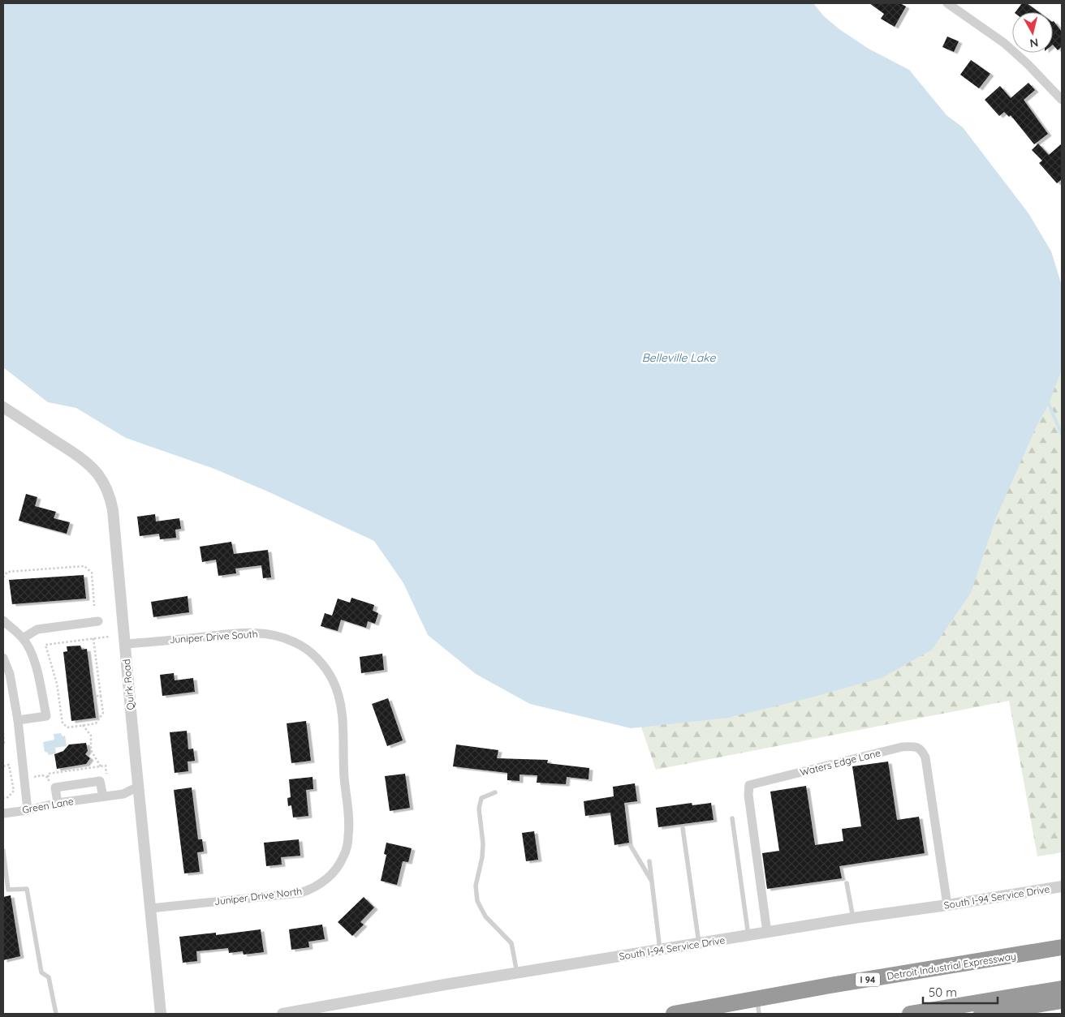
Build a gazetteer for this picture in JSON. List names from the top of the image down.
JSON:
{
  "streets": {
    "highway": ["Detroit Industrial Expressway", "I 94"],
    "street": [
      "Juniper Drive South",
      "Quirk Road",
      "Waters Edge Lane",
      "Green Lane",
      "Juniper Drive North",
      "South I-94 Service Drive"
    ]
  },
  "crossings": [
    ["Juniper Drive South", "Quirk Road"],
    ["Juniper Drive South", "Juniper Drive North"],
    ["Quirk Road", "Green Lane"],
    ["Quirk Road", "Juniper Drive North"],
    ["Waters Edge Lane", "South I-94 Service Drive"]
  ],
  "water": ["Belleville Lake"],
  "scale_bar": "50 m",
  "north": "bottom"
}
